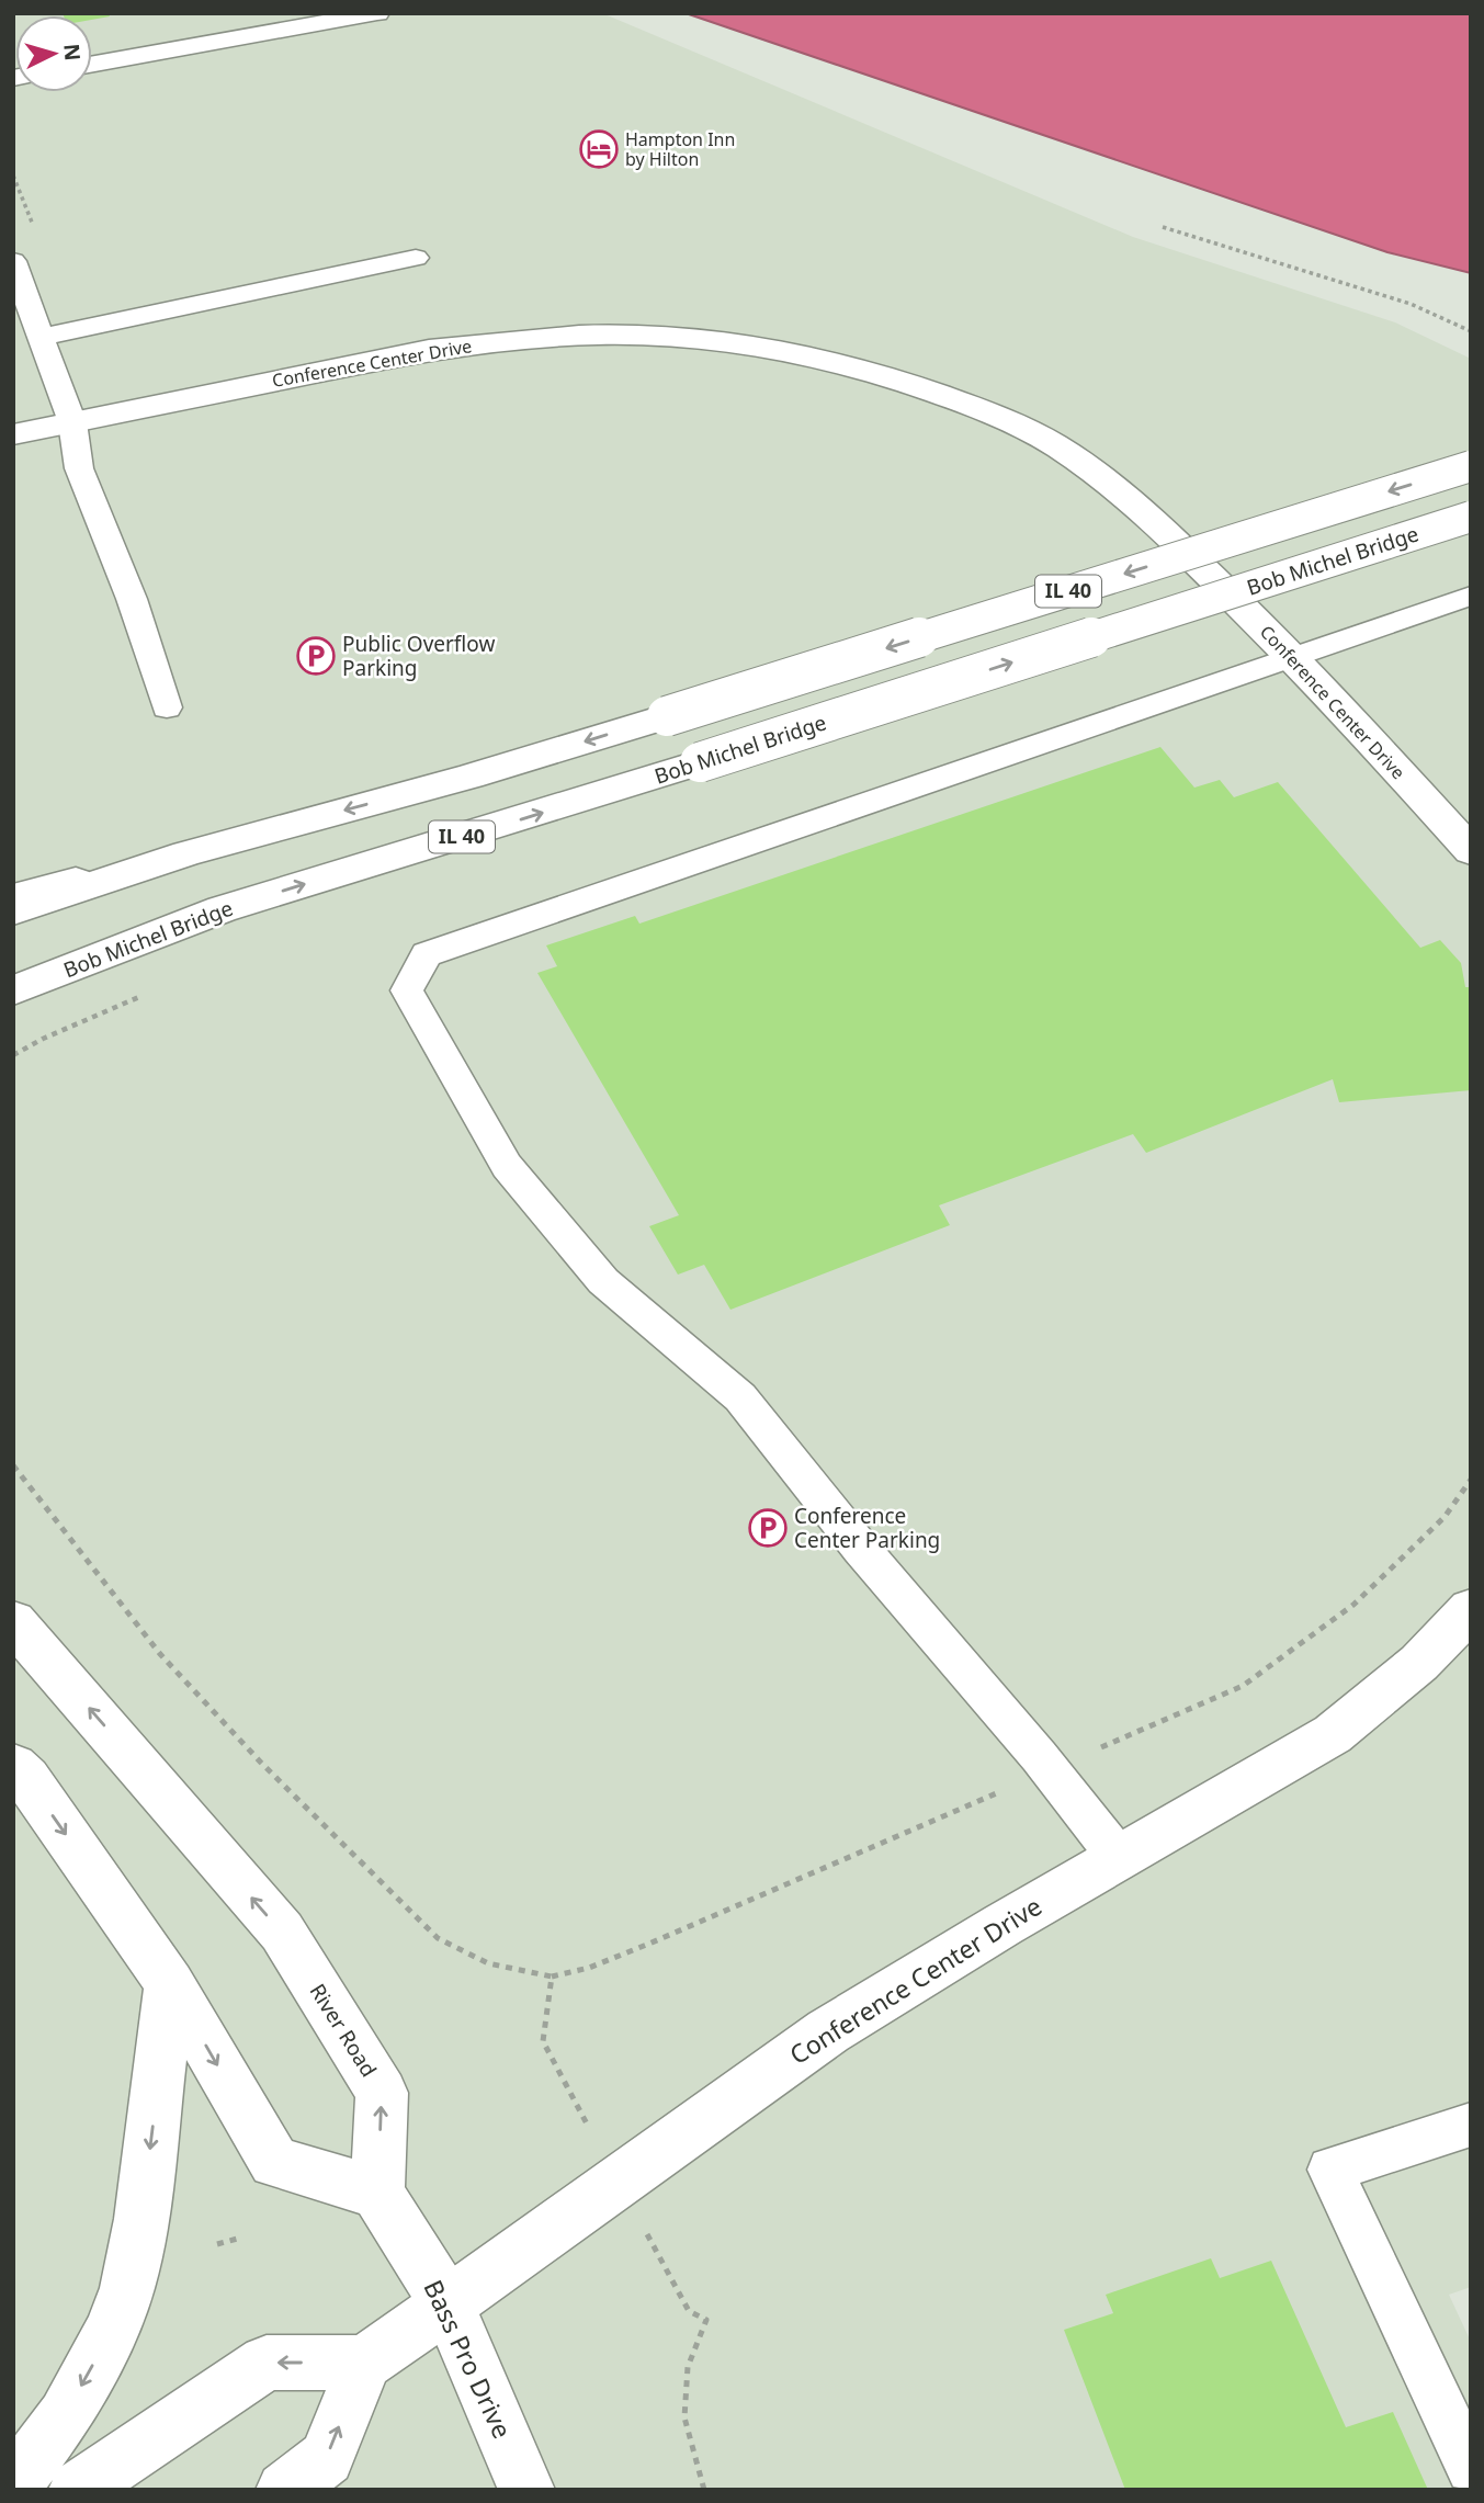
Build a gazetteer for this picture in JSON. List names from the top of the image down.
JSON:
{
  "streets": {
    "main road": [
      "Conference Center Drive",
      "Bob Michel Bridge",
      "IL 40",
      "River Road",
      "Bass Pro Drive"
    ]
  },
  "crossings": [
    ["Conference Center Drive", "Bass Pro Drive"],
    ["River Road", "Bass Pro Drive"]
  ],
  "places": {
    "hotel": ["Hampton Inn by Hilton"],
    "parking": ["Public Overflow Parking", "Conference Center Parking"]
  },
  "north": "right"
}
